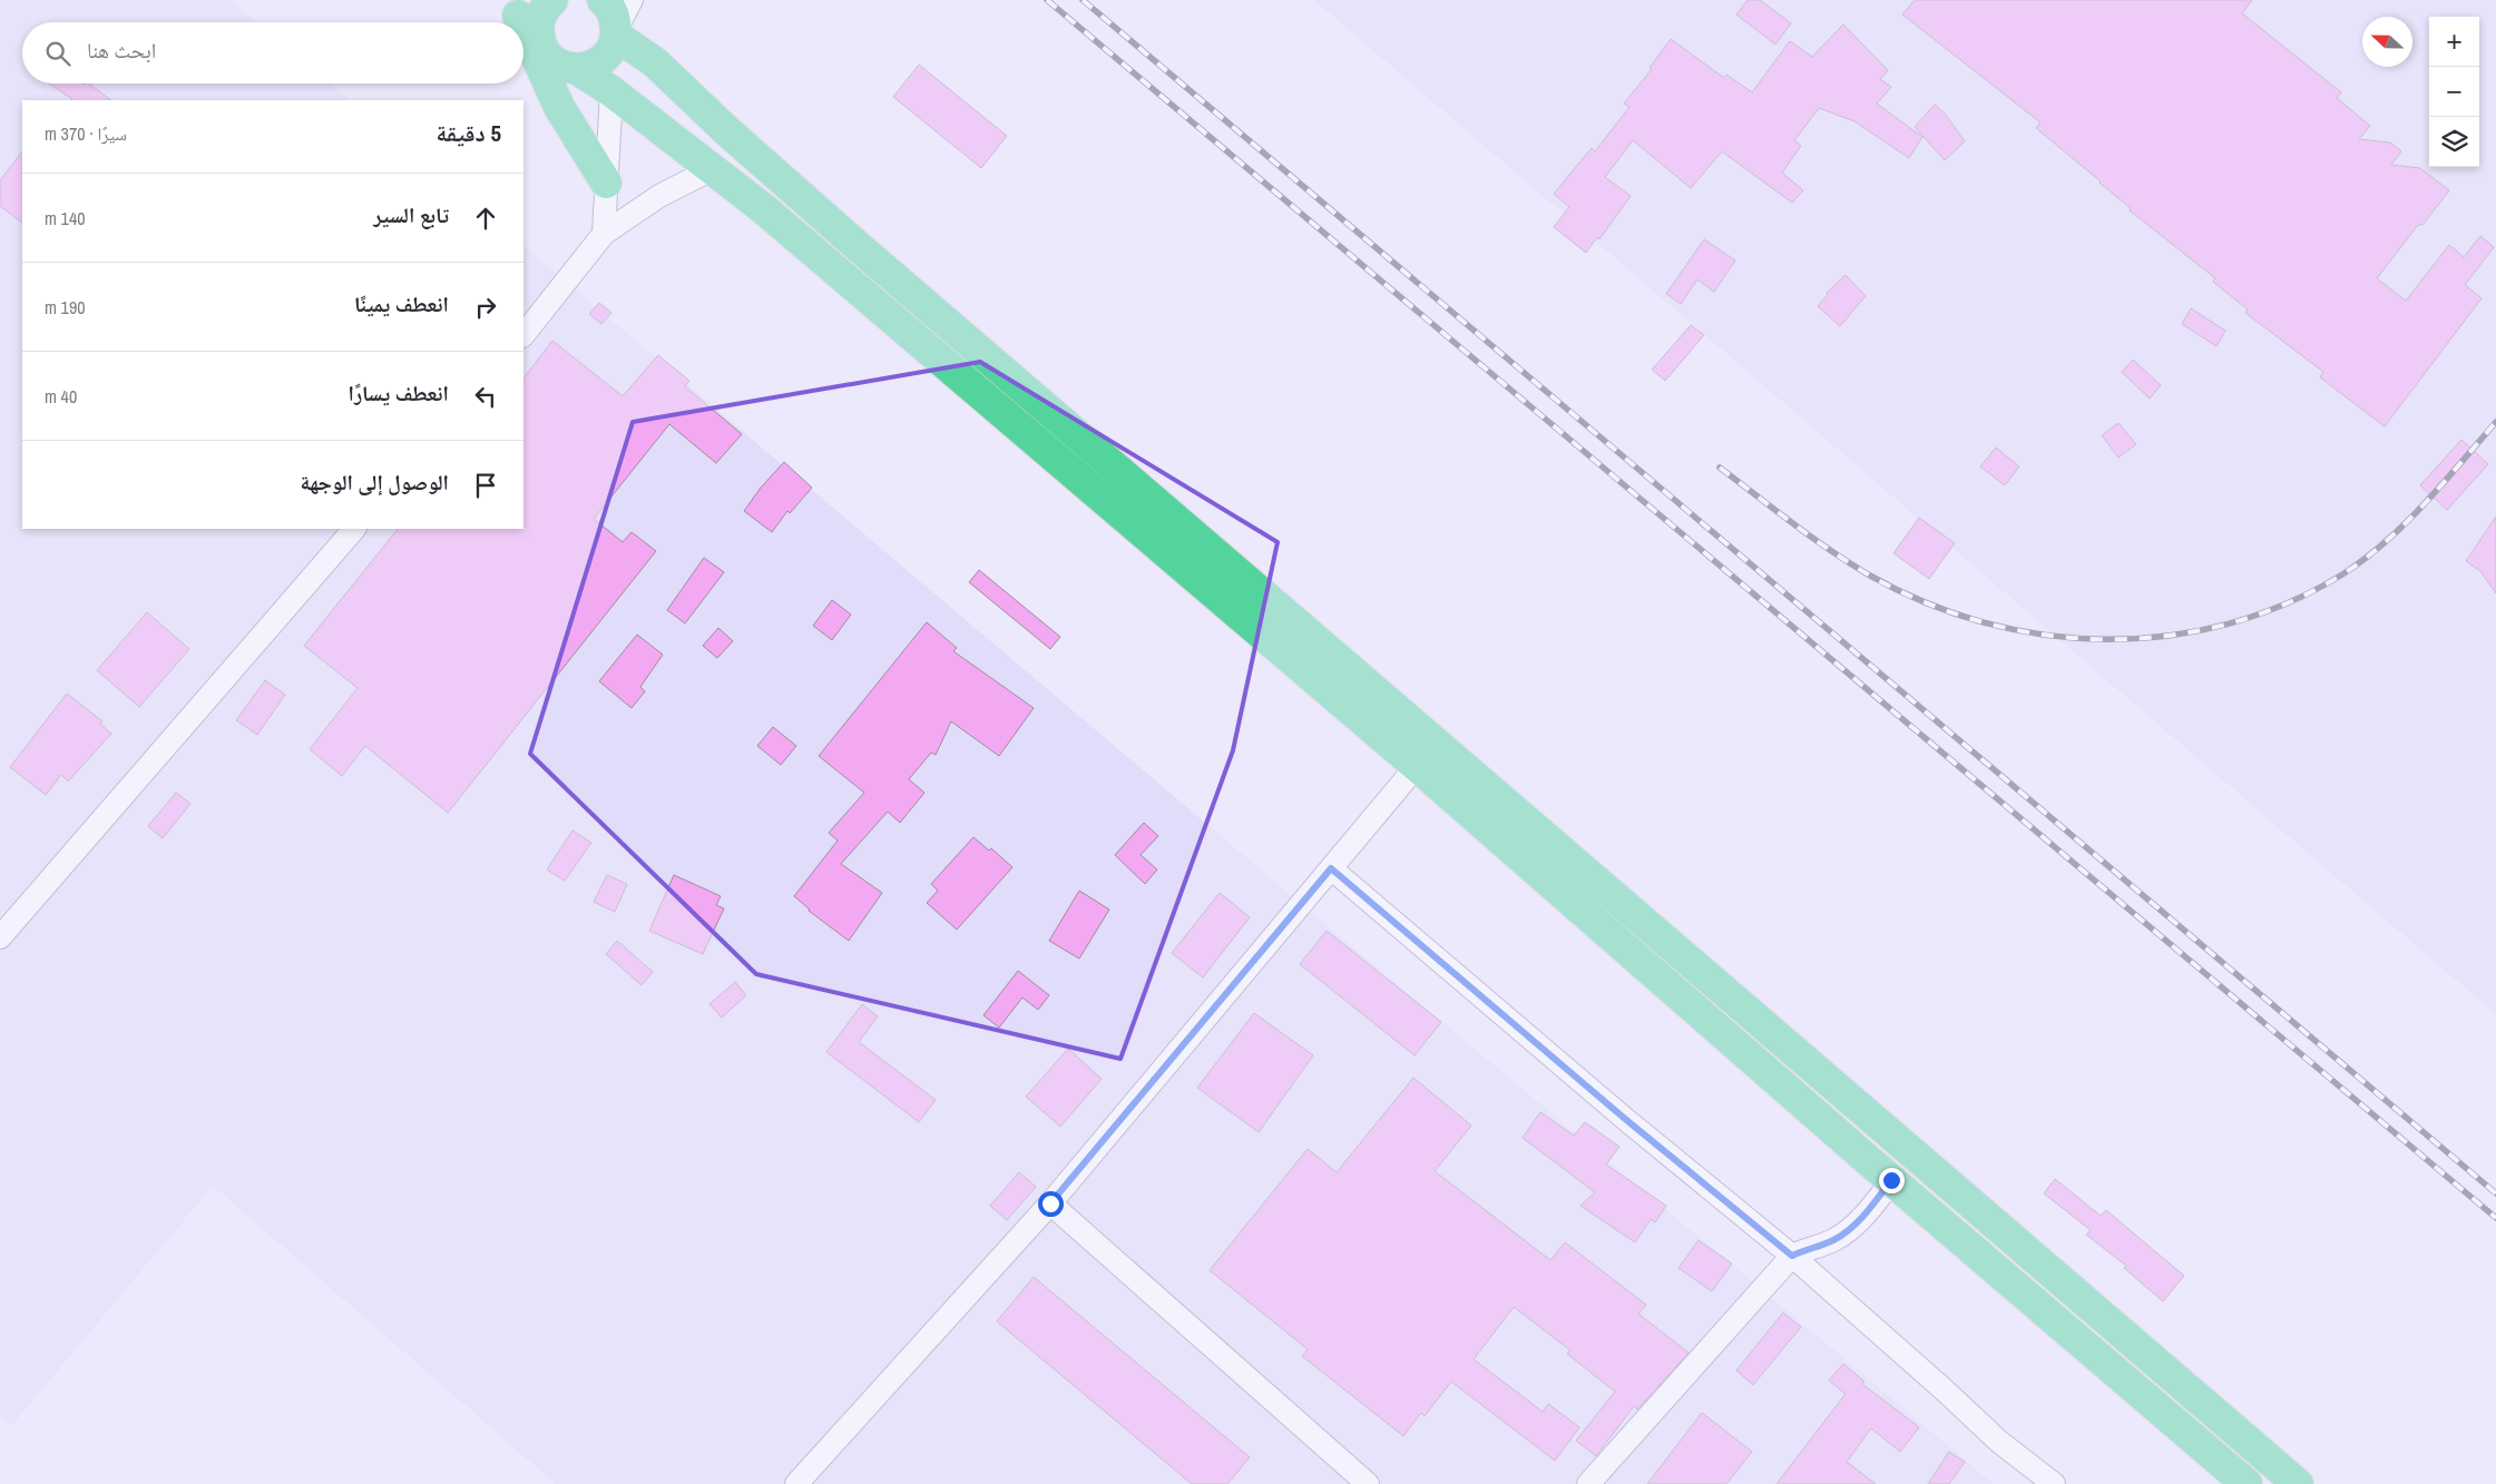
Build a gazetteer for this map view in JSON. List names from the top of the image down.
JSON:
{
  "north": "left",
  "page": {
    "map_buttons": ["+", "−"],
    "search": "ابحث هنا",
    "heading": ["5 دقيقة", "سيرًا · 370 m"],
    "list": [
      ["تابع السير", "140 m"],
      ["انعطف يمينًا", "190 m"],
      ["انعطف يسارًا", "40 m"],
      "الوصول إلى الوجهة"
    ]
  }
}
